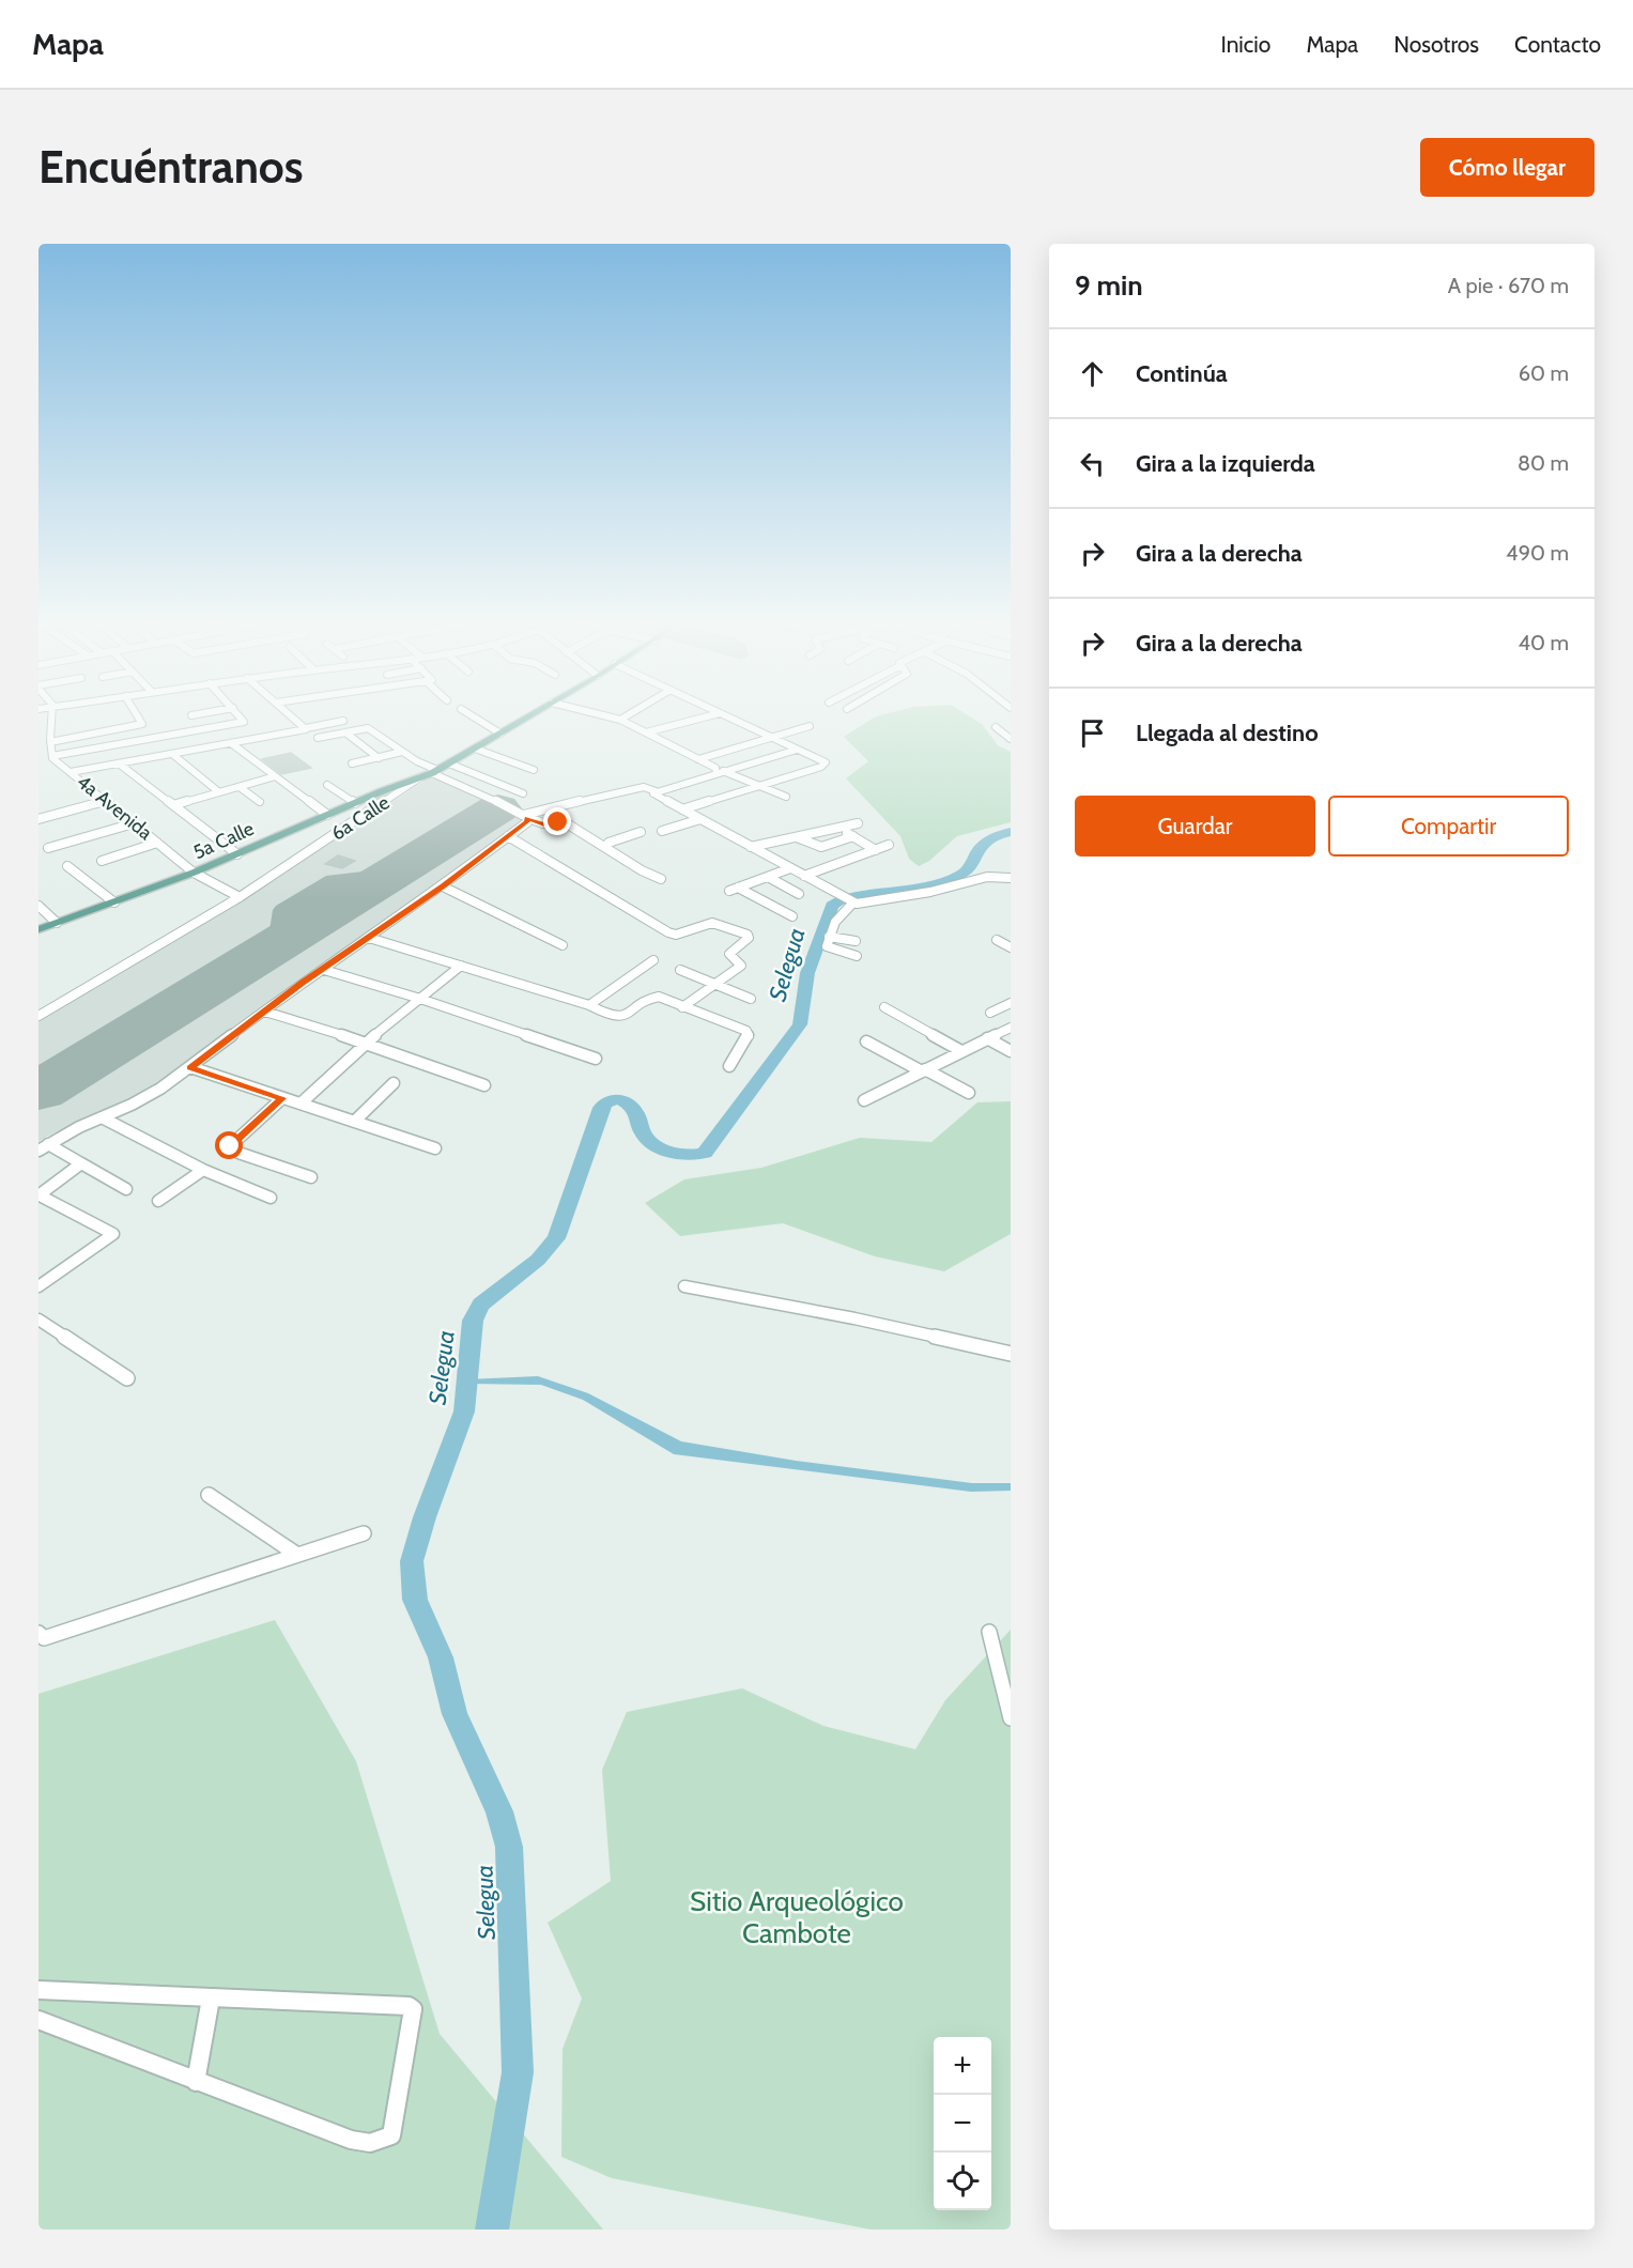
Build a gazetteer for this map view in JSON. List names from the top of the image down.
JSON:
{
  "streets": {
    "main road": ["6a Calle", "5a Calle"],
    "street": ["4a Avenida"]
  },
  "crossings": [
    ["4a Avenida", "6a Calle"],
    ["4a Avenida", "5a Calle"],
    ["6a Calle", "5a Calle"]
  ],
  "water": ["Selegua"],
  "parks": ["Sitio Arqueológico Cambote"],
  "page": {
    "header": "Mapa",
    "nav": [
      "Inicio",
      "Mapa",
      "Nosotros",
      "Contacto"
    ],
    "buttons": [
      "Cómo llegar",
      ["Guardar", "Compartir"]
    ],
    "title": "Encuéntranos",
    "heading": ["9 min", "A pie · 670 m"],
    "list": [
      ["Continúa", "60 m"],
      ["Gira a la izquierda", "80 m"],
      ["Gira a la derecha", "490 m"],
      ["Gira a la derecha", "40 m"],
      "Llegada al destino"
    ],
    "map_buttons": ["+", "−"]
  }
}
